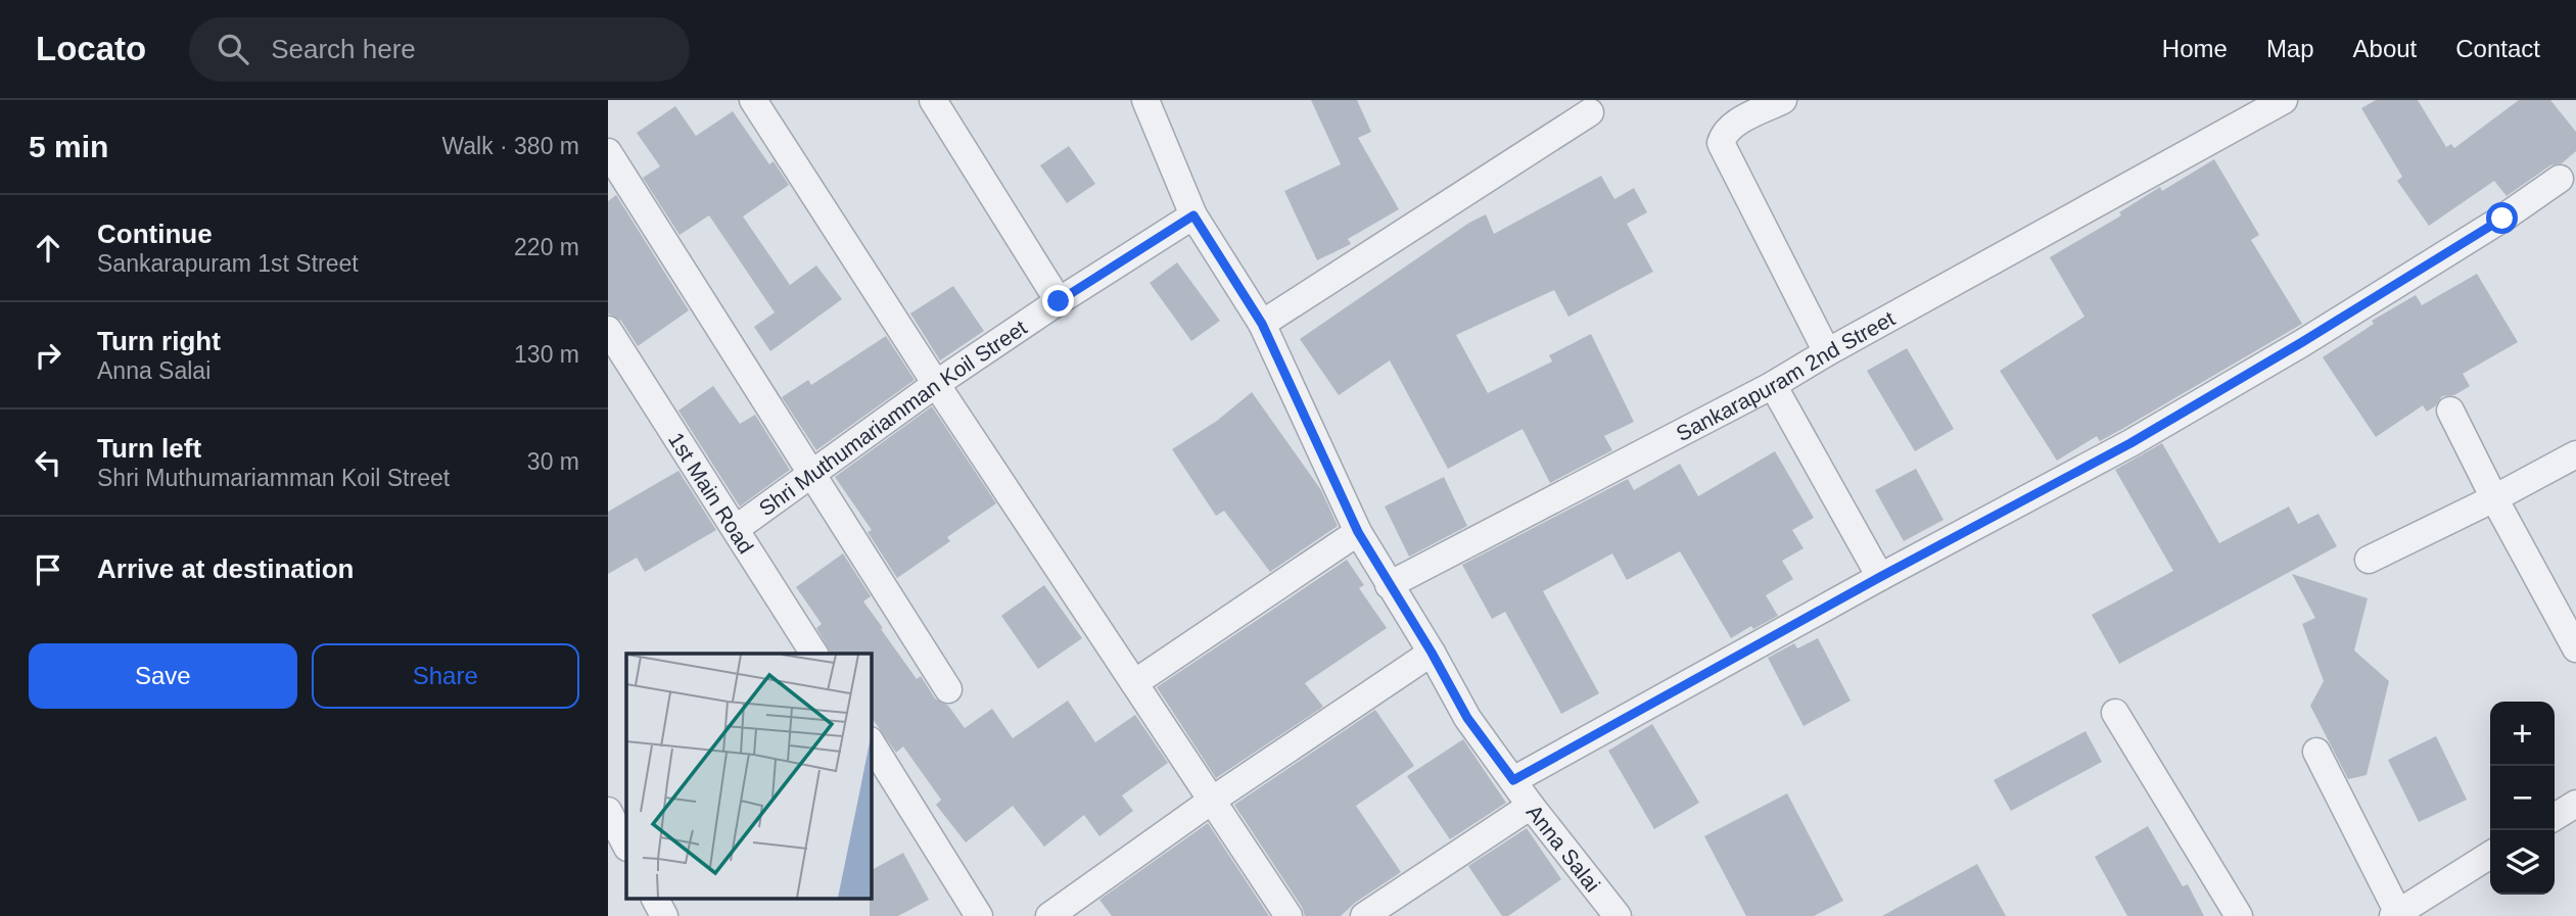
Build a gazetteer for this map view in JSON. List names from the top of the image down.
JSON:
{
  "streets": {
    "street": [
      "Sankarapuram 2nd Street",
      "Shri Muthumariamman Koil Street",
      "1st Main Road",
      "Anna Salai"
    ]
  },
  "crossings": [
    ["Sankarapuram 2nd Street", "Anna Salai"],
    ["Shri Muthumariamman Koil Street", "1st Main Road"],
    ["Shri Muthumariamman Koil Street", "Anna Salai"]
  ],
  "page": {
    "header": "Locato",
    "search": "Search here",
    "nav": [
      "Home",
      "Map",
      "About",
      "Contact"
    ],
    "heading": ["5 min", "Walk · 380 m"],
    "list": [
      ["Continue", "Sankarapuram 1st Street", "220 m"],
      ["Turn right", "Anna Salai", "130 m"],
      ["Turn left", "Shri Muthumariamman Koil Street", "30 m"],
      "Arrive at destination"
    ],
    "buttons": ["Save", "Share"],
    "map_buttons": ["+", "−"]
  }
}
